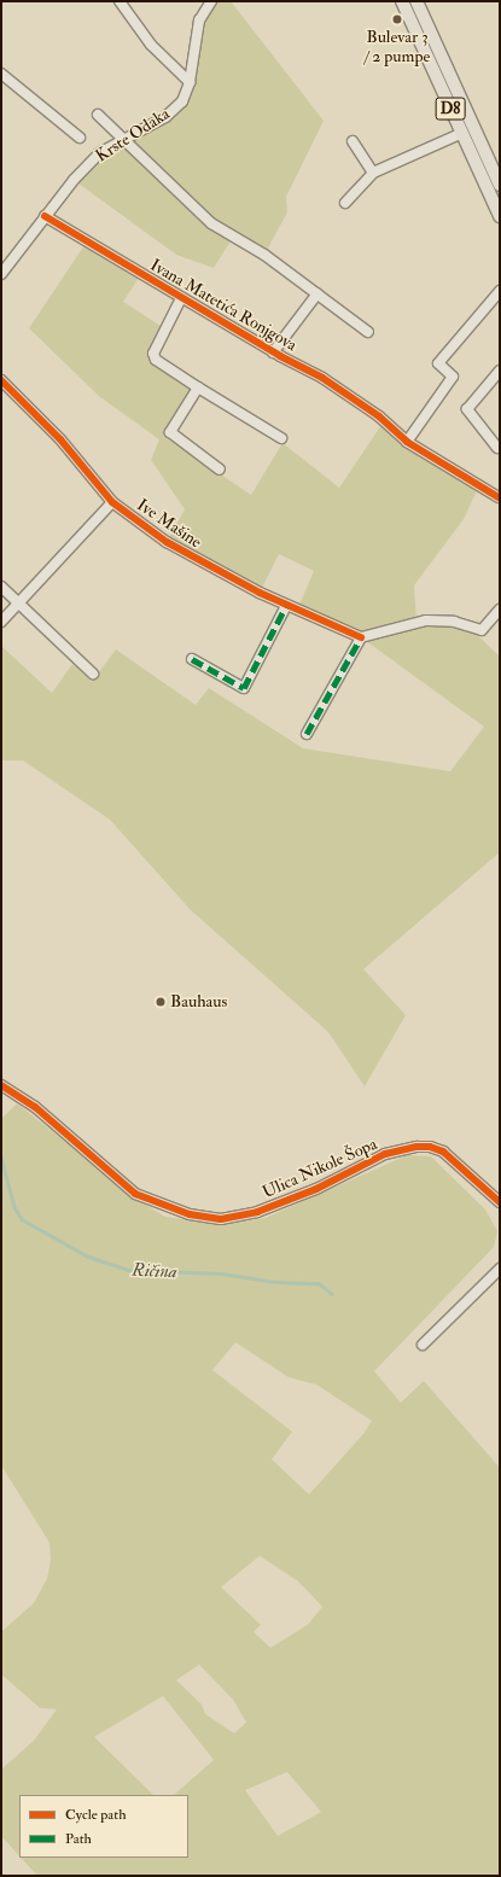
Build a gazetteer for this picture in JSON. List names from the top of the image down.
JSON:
{
  "streets": {
    "main road": ["D8"],
    "street": [
      "Krste Odaka",
      "Ivana Matetića Ronjgova",
      "Ive Mašine",
      "Ulica Nikole Šopa"
    ]
  },
  "crossings": [
    ["Krste Odaka", "Ivana Matetića Ronjgova"]
  ],
  "water": ["Ričina"],
  "places": ["Bulevar 3 / 2 pumpe", "Bauhaus"],
  "legend": ["Cycle path", "Path"]
}
